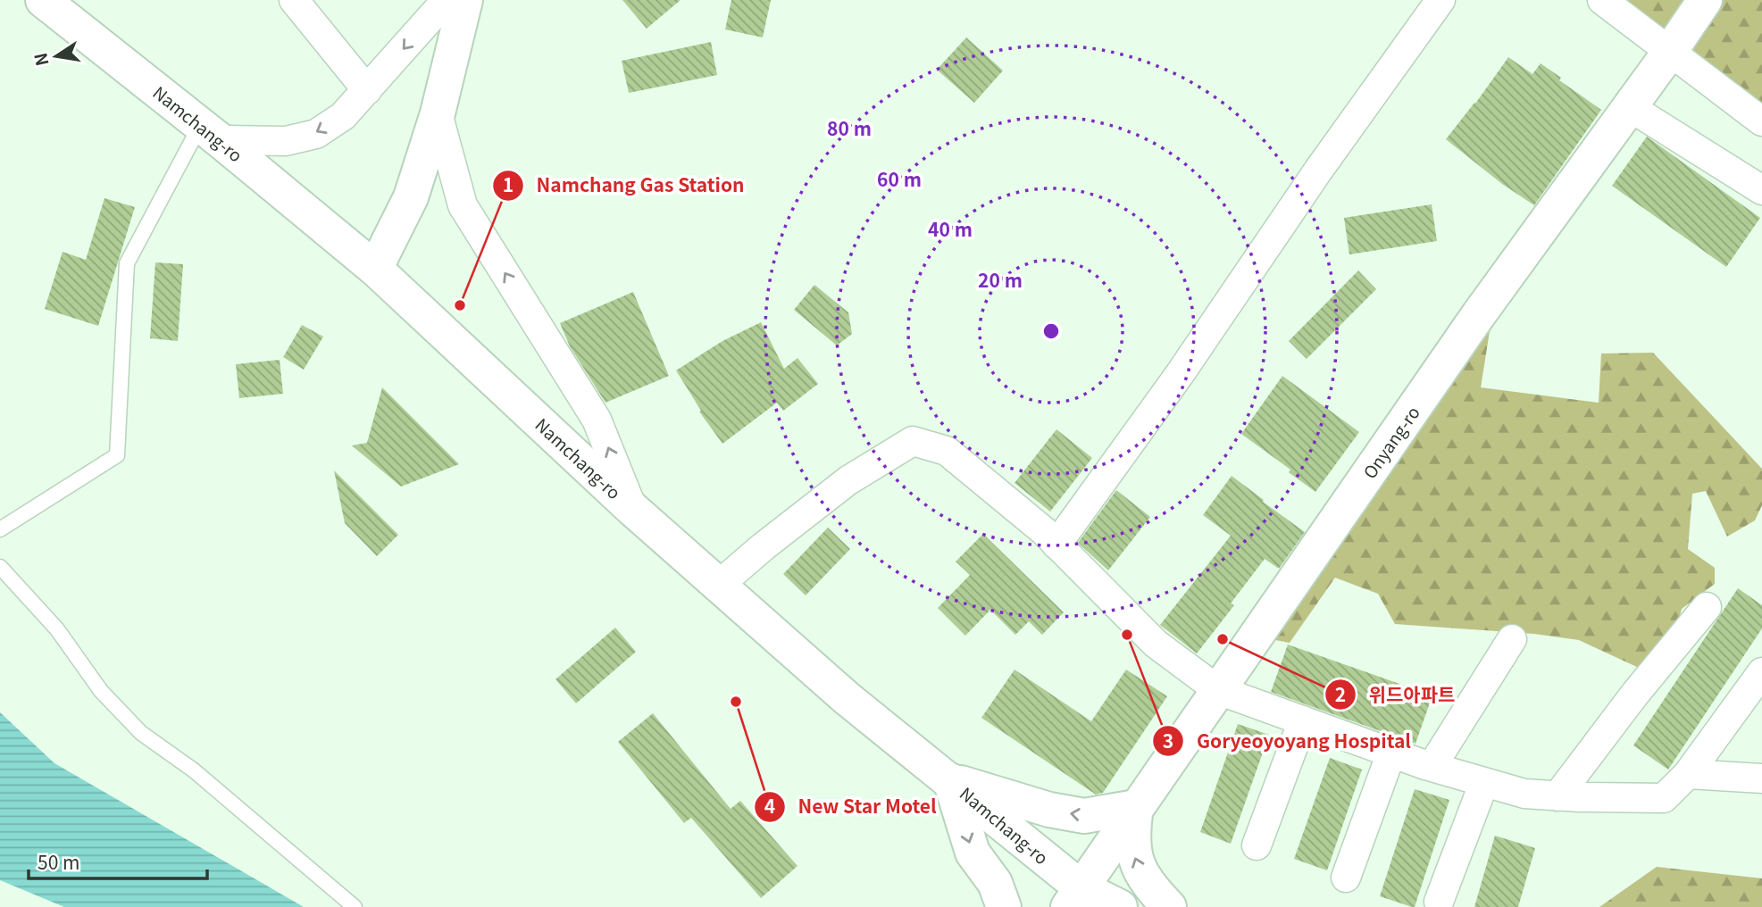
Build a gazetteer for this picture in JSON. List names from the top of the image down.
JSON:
{
  "streets": {
    "main road": ["Namchang-ro", "Onyang-ro"]
  },
  "crossings": [
    ["Namchang-ro", "Onyang-ro"]
  ],
  "places": [
    "Namchang Gas Station",
    "Goryeoyoyang Hospital",
    "위드아파트",
    "New Star Motel"
  ],
  "scale_bar": "50 m",
  "north": "left",
  "rings": [
    "80 m",
    "60 m",
    "40 m",
    "20 m"
  ]
}
